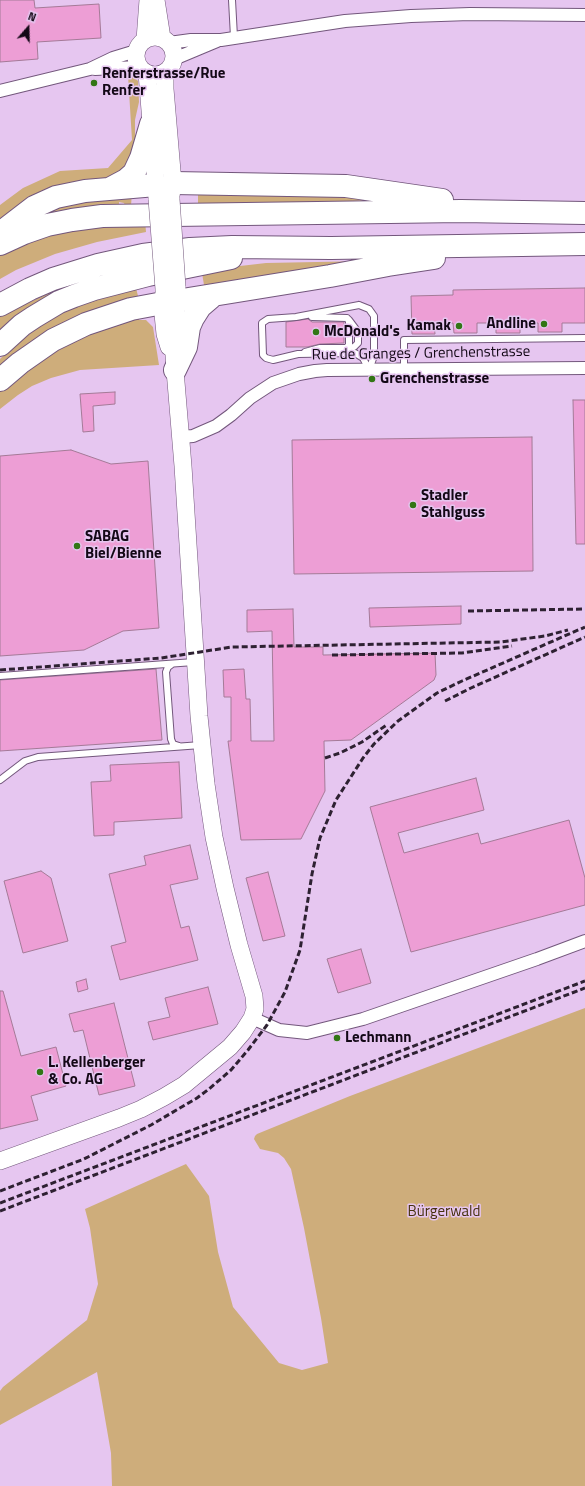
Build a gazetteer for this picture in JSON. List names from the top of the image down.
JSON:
{
  "streets": {
    "street": ["Rue de Granges / Grenchenstrasse"]
  },
  "parks": ["Bürgerwald"],
  "places": [
    "Renferstrasse/Rue Renfer",
    "Andline",
    "Kamak",
    "McDonald's",
    "Grenchenstrasse",
    "Stadler Stahlguss",
    "SABAG Biel/Bienne",
    "Lechmann",
    "L. Kellenberger & Co. AG"
  ],
  "north": "top"
}
